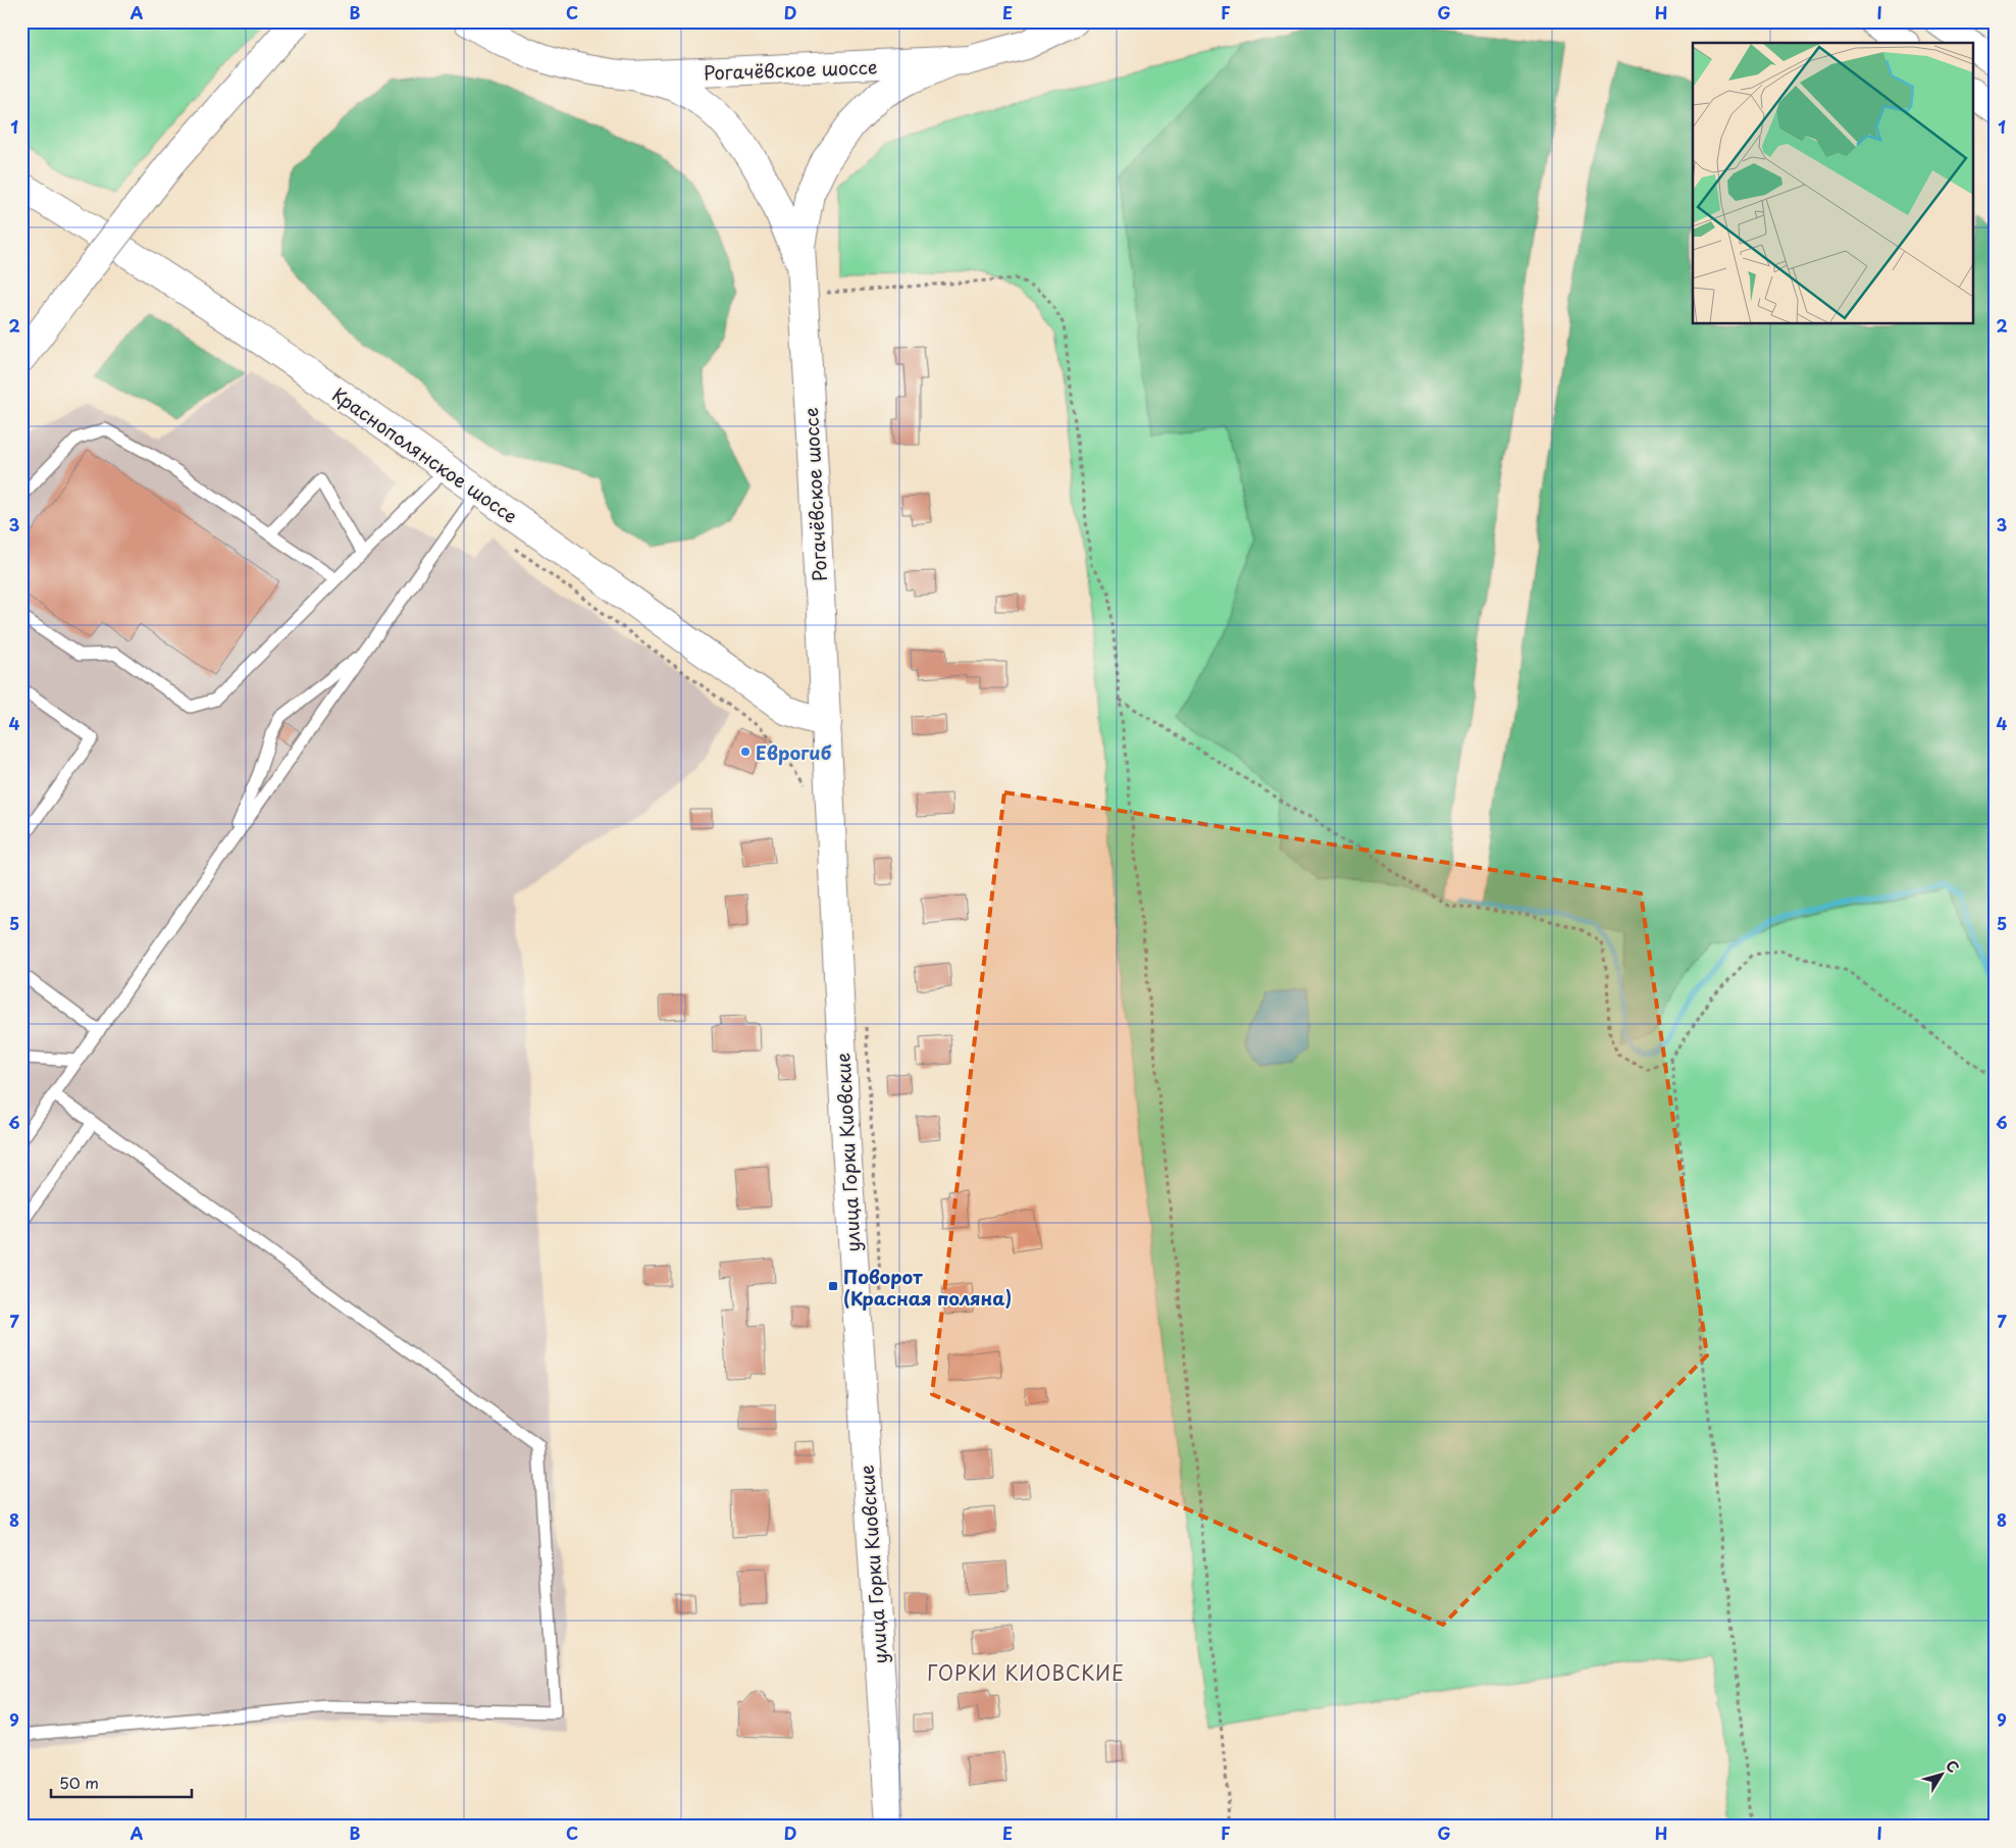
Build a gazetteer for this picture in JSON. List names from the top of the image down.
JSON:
{
  "streets": {
    "main road": ["Рогачёвское шоссе", "Краснополянское шоссе", "улица Горки Киовские"]
  },
  "crossings": [
    ["Рогачёвское шоссе", "Краснополянское шоссе"],
    ["Рогачёвское шоссе", "улица Горки Киовские"],
    ["Краснополянское шоссе", "улица Горки Киовские"]
  ],
  "districts": ["ГОРКИ КИОВСКИЕ"],
  "places": {
    "other": ["Еврогиб"],
    "transit": ["Поворот (Красная поляна)"]
  },
  "scale_bar": "50 m",
  "north": "top right",
  "grid": {
    "columns": [
      "A",
      "B",
      "C",
      "D",
      "E",
      "F",
      "G",
      "H",
      "I"
    ],
    "rows": [
      "1",
      "2",
      "3",
      "4",
      "5",
      "6",
      "7",
      "8",
      "9"
    ]
  }
}
